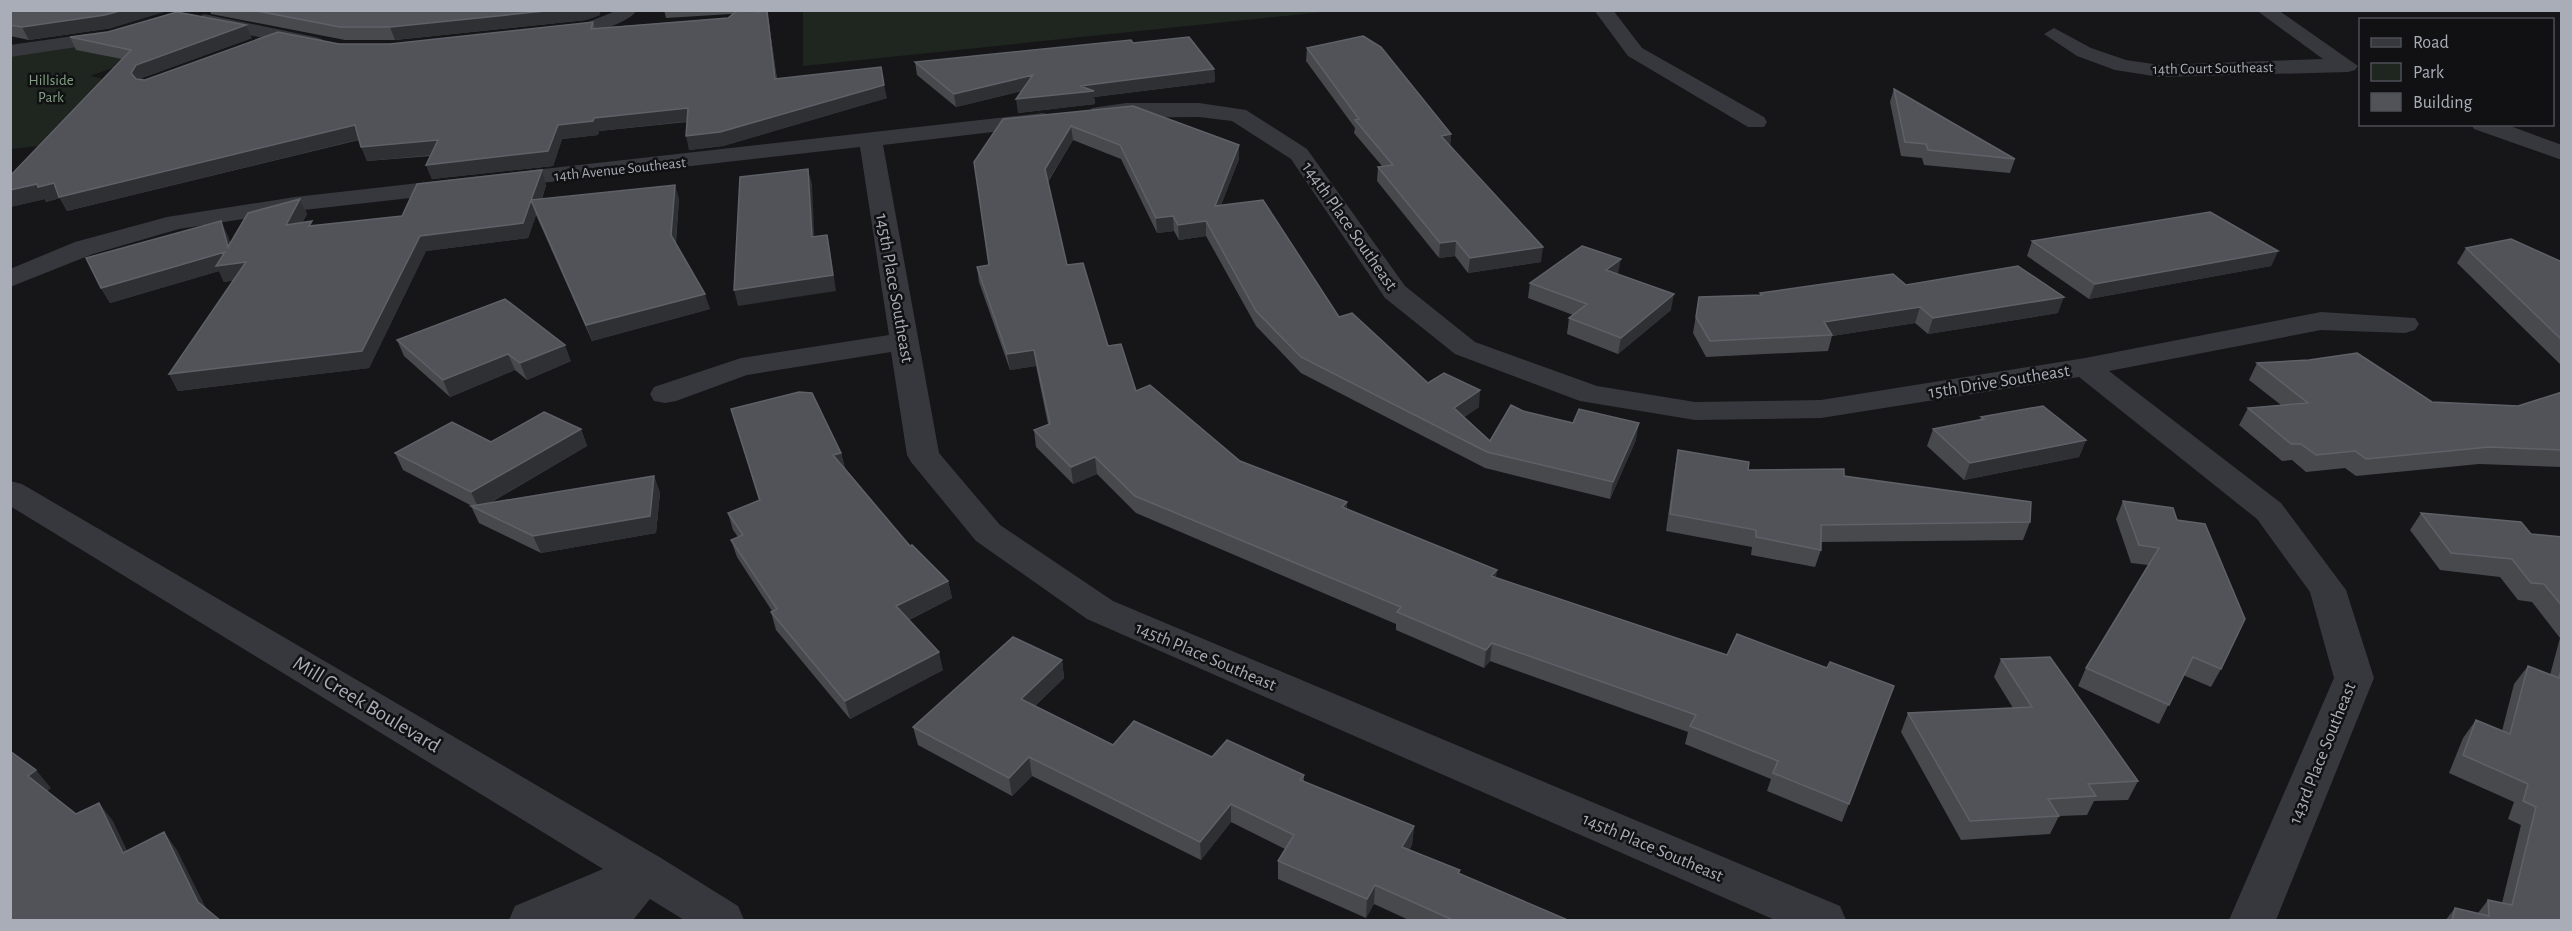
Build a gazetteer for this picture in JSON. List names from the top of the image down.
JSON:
{
  "streets": {
    "street": [
      "14th Court Southeast",
      "14th Avenue Southeast",
      "144th Place Southeast",
      "145th Place Southeast",
      "15th Drive Southeast",
      "Mill Creek Boulevard",
      "143rd Place Southeast"
    ]
  },
  "crossings": [
    ["14th Avenue Southeast", "144th Place Southeast"],
    ["14th Avenue Southeast", "145th Place Southeast"],
    ["144th Place Southeast", "15th Drive Southeast"],
    ["15th Drive Southeast", "143rd Place Southeast"]
  ],
  "parks": ["Hillside Park"],
  "legend": ["Road", "Park", "Building"]
}
